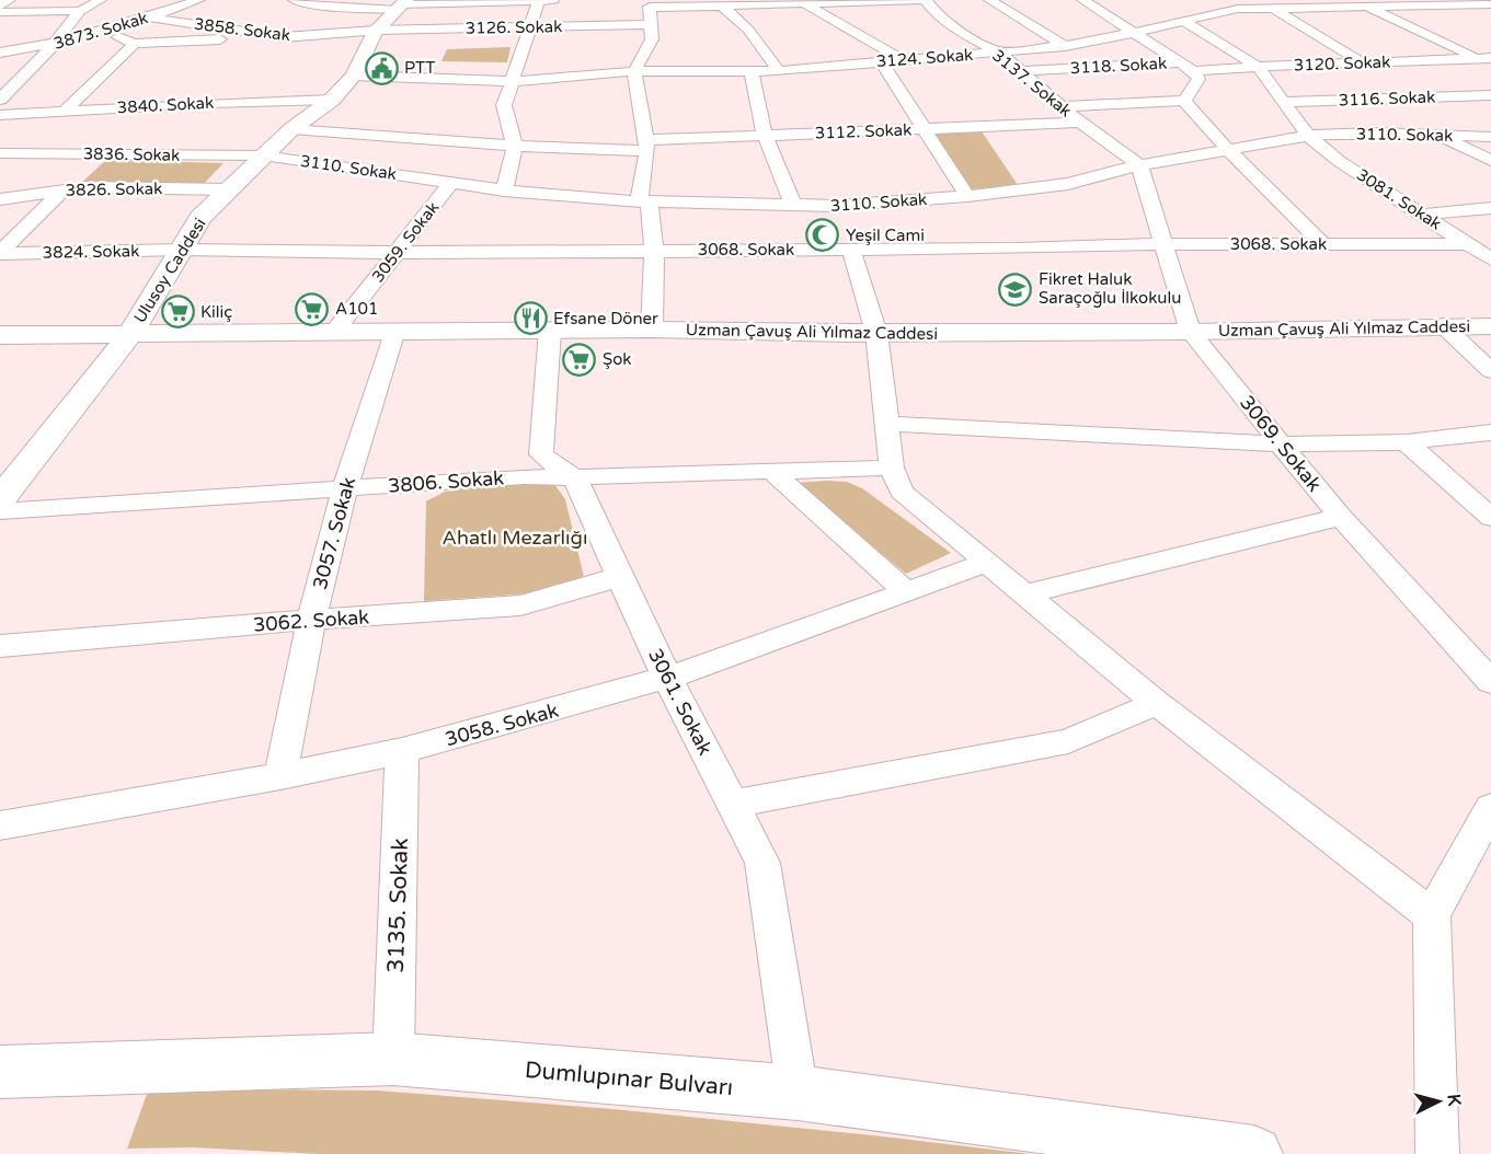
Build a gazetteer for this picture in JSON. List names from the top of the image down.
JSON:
{
  "streets": {
    "street": [
      "3126. Sokak",
      "3858. Sokak",
      "3873. Sokak",
      "3124. Sokak",
      "3120. Sokak",
      "3118. Sokak",
      "3137. Sokak",
      "3116. Sokak",
      "3840. Sokak",
      "3112. Sokak",
      "3110. Sokak",
      "3836. Sokak",
      "3826. Sokak",
      "3081. Sokak",
      "3059. Sokak",
      "3068. Sokak",
      "3824. Sokak",
      "Ulusoy Caddesi",
      "Uzman Çavuş Ali Yılmaz Caddesi",
      "3069. Sokak",
      "3806. Sokak",
      "3057. Sokak",
      "3062. Sokak",
      "3061. Sokak",
      "3058. Sokak",
      "3135. Sokak",
      "Dumlupınar Bulvarı"
    ]
  },
  "crossings": [
    ["3126. Sokak", "3858. Sokak"],
    ["3126. Sokak", "Ulusoy Caddesi"],
    ["3858. Sokak", "3873. Sokak"],
    ["3858. Sokak", "Ulusoy Caddesi"],
    ["3124. Sokak", "3137. Sokak"],
    ["3124. Sokak", "Ulusoy Caddesi"],
    ["3120. Sokak", "3081. Sokak"],
    ["3118. Sokak", "3137. Sokak"],
    ["3137. Sokak", "3112. Sokak"],
    ["3137. Sokak", "3110. Sokak"],
    ["3137. Sokak", "3069. Sokak"],
    ["3116. Sokak", "3081. Sokak"],
    ["3840. Sokak", "Ulusoy Caddesi"],
    ["3112. Sokak", "Ulusoy Caddesi"],
    ["3110. Sokak", "3836. Sokak"],
    ["3110. Sokak", "3081. Sokak"],
    ["3110. Sokak", "3059. Sokak"],
    ["3110. Sokak", "Ulusoy Caddesi"],
    ["3110. Sokak", "3069. Sokak"],
    ["3836. Sokak", "Ulusoy Caddesi"],
    ["3826. Sokak", "Ulusoy Caddesi"],
    ["3081. Sokak", "3068. Sokak"],
    ["3059. Sokak", "3068. Sokak"],
    ["3059. Sokak", "Uzman Çavuş Ali Yılmaz Caddesi"],
    ["3068. Sokak", "3824. Sokak"],
    ["3068. Sokak", "Ulusoy Caddesi"],
    ["3068. Sokak", "3069. Sokak"],
    ["3824. Sokak", "Ulusoy Caddesi"],
    ["Ulusoy Caddesi", "Uzman Çavuş Ali Yılmaz Caddesi"],
    ["Uzman Çavuş Ali Yılmaz Caddesi", "3069. Sokak"],
    ["Uzman Çavuş Ali Yılmaz Caddesi", "3057. Sokak"],
    ["3806. Sokak", "3057. Sokak"],
    ["3806. Sokak", "3061. Sokak"],
    ["3057. Sokak", "3062. Sokak"],
    ["3057. Sokak", "3058. Sokak"],
    ["3062. Sokak", "3061. Sokak"],
    ["3061. Sokak", "3058. Sokak"],
    ["3061. Sokak", "Dumlupınar Bulvarı"],
    ["3058. Sokak", "3135. Sokak"],
    ["3135. Sokak", "Dumlupınar Bulvarı"]
  ],
  "parks": ["Ahatlı Mezarlığı"],
  "places": {
    "public building": ["PTT"],
    "mosque": ["Yeşil Cami"],
    "school or university": ["Fikret Haluk Saraçoğlu İlkokulu"],
    "supermarket": ["A101", "Kiliç", "Şok"],
    "restaurant": ["Efsane Döner"]
  },
  "north": "right"
}
